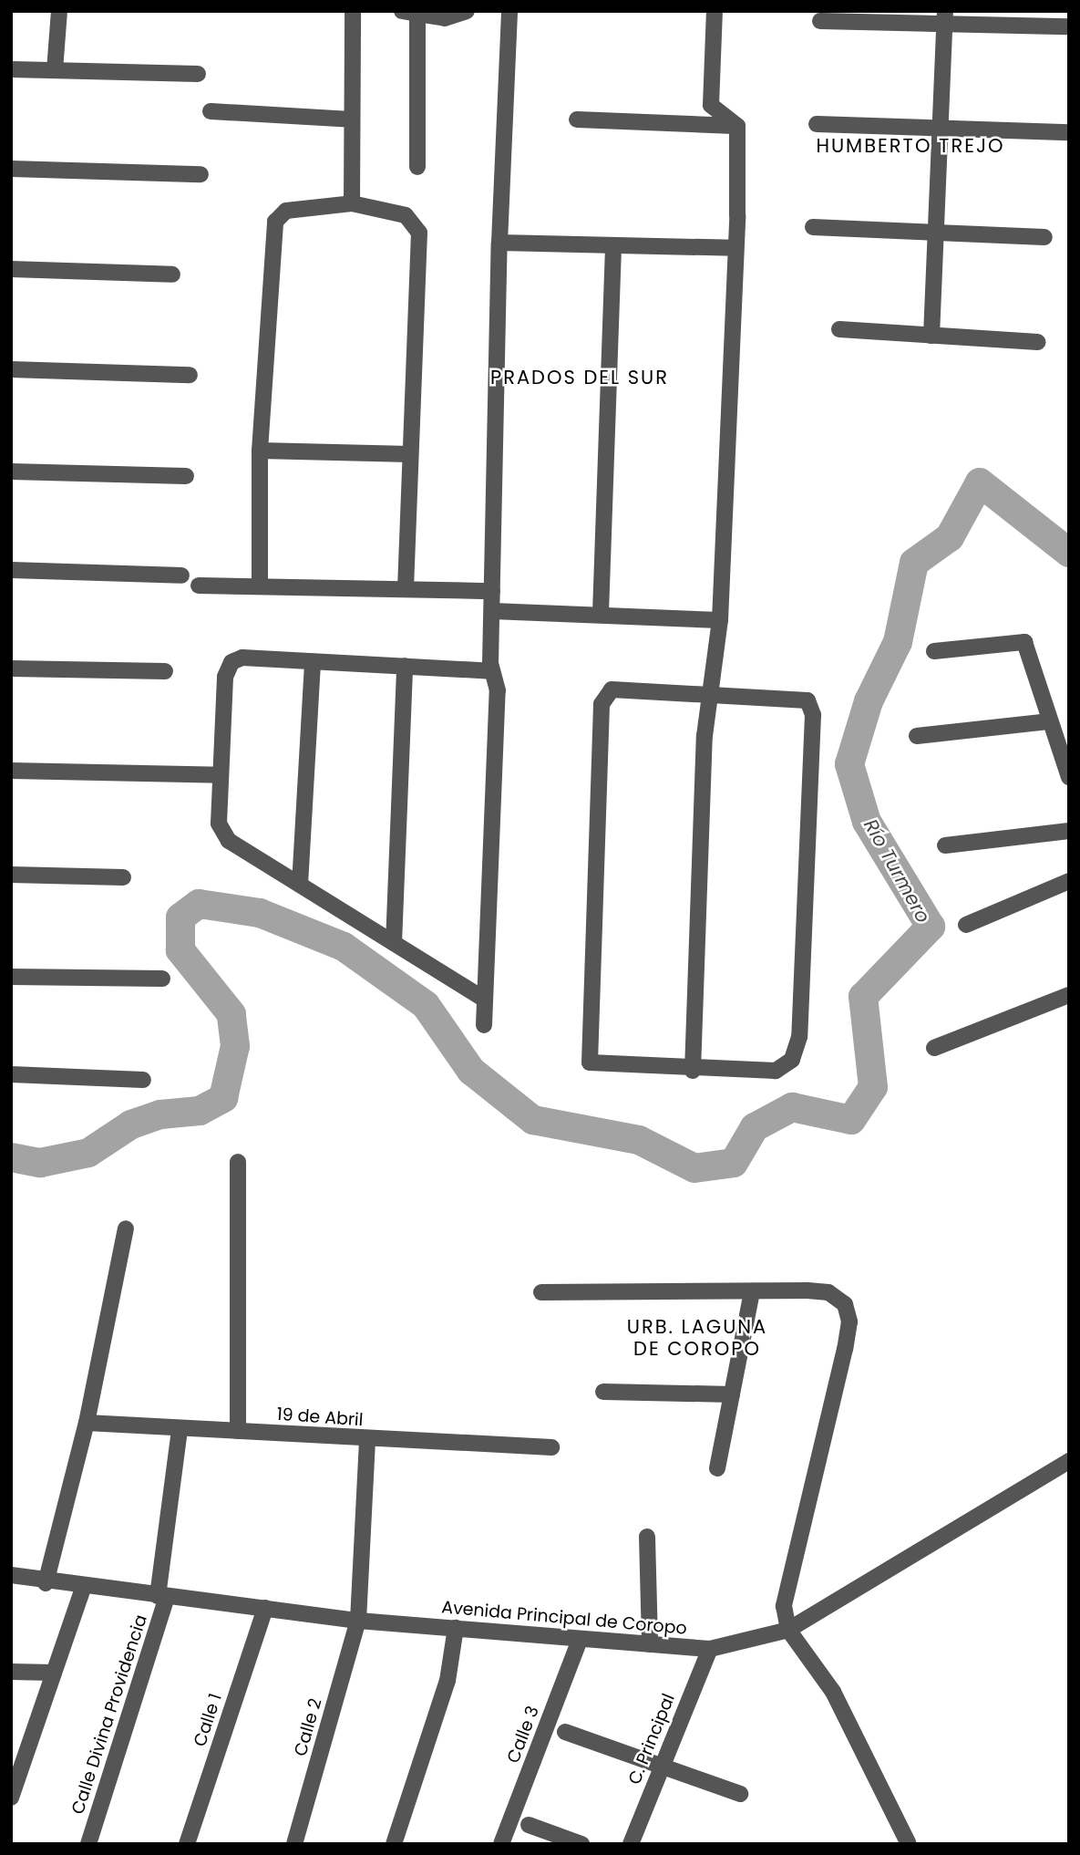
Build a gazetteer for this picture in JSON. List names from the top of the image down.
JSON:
{
  "streets": {
    "street": [
      "19 de Abril",
      "Avenida Principal de Coropo",
      "Calle Divina Providencia",
      "Calle 1",
      "Calle 2",
      "Calle 3",
      "C. Principal"
    ]
  },
  "crossings": [
    ["19 de Abril", "Calle Divina Providencia"],
    ["19 de Abril", "Calle 2"],
    ["Avenida Principal de Coropo", "Calle Divina Providencia"],
    ["Avenida Principal de Coropo", "Calle 1"],
    ["Avenida Principal de Coropo", "Calle 2"],
    ["Avenida Principal de Coropo", "Calle 3"],
    ["Avenida Principal de Coropo", "C. Principal"]
  ],
  "districts": ["HUMBERTO TREJO", "PRADOS DEL SUR", "URB. LAGUNA DE COROPO"],
  "water": ["Río Turmero"]
}
